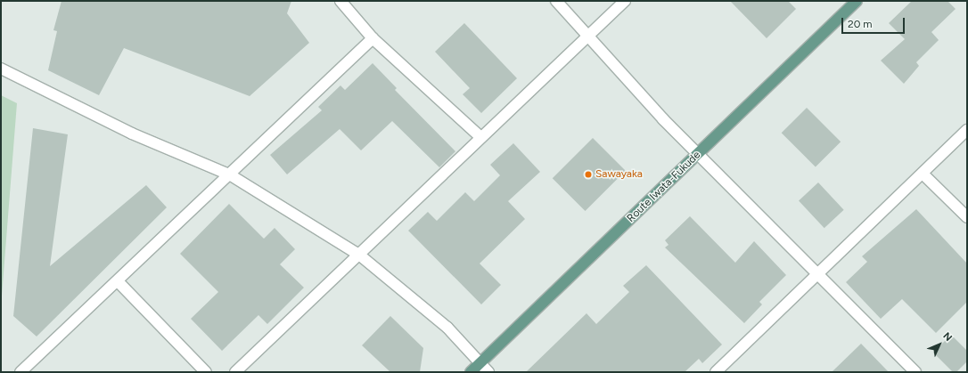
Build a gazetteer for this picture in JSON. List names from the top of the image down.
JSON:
{
  "streets": {
    "main road": ["Route Iwata-Fukude"]
  },
  "places": ["Sawayaka"],
  "scale_bar": "20 m",
  "north": "top right"
}
